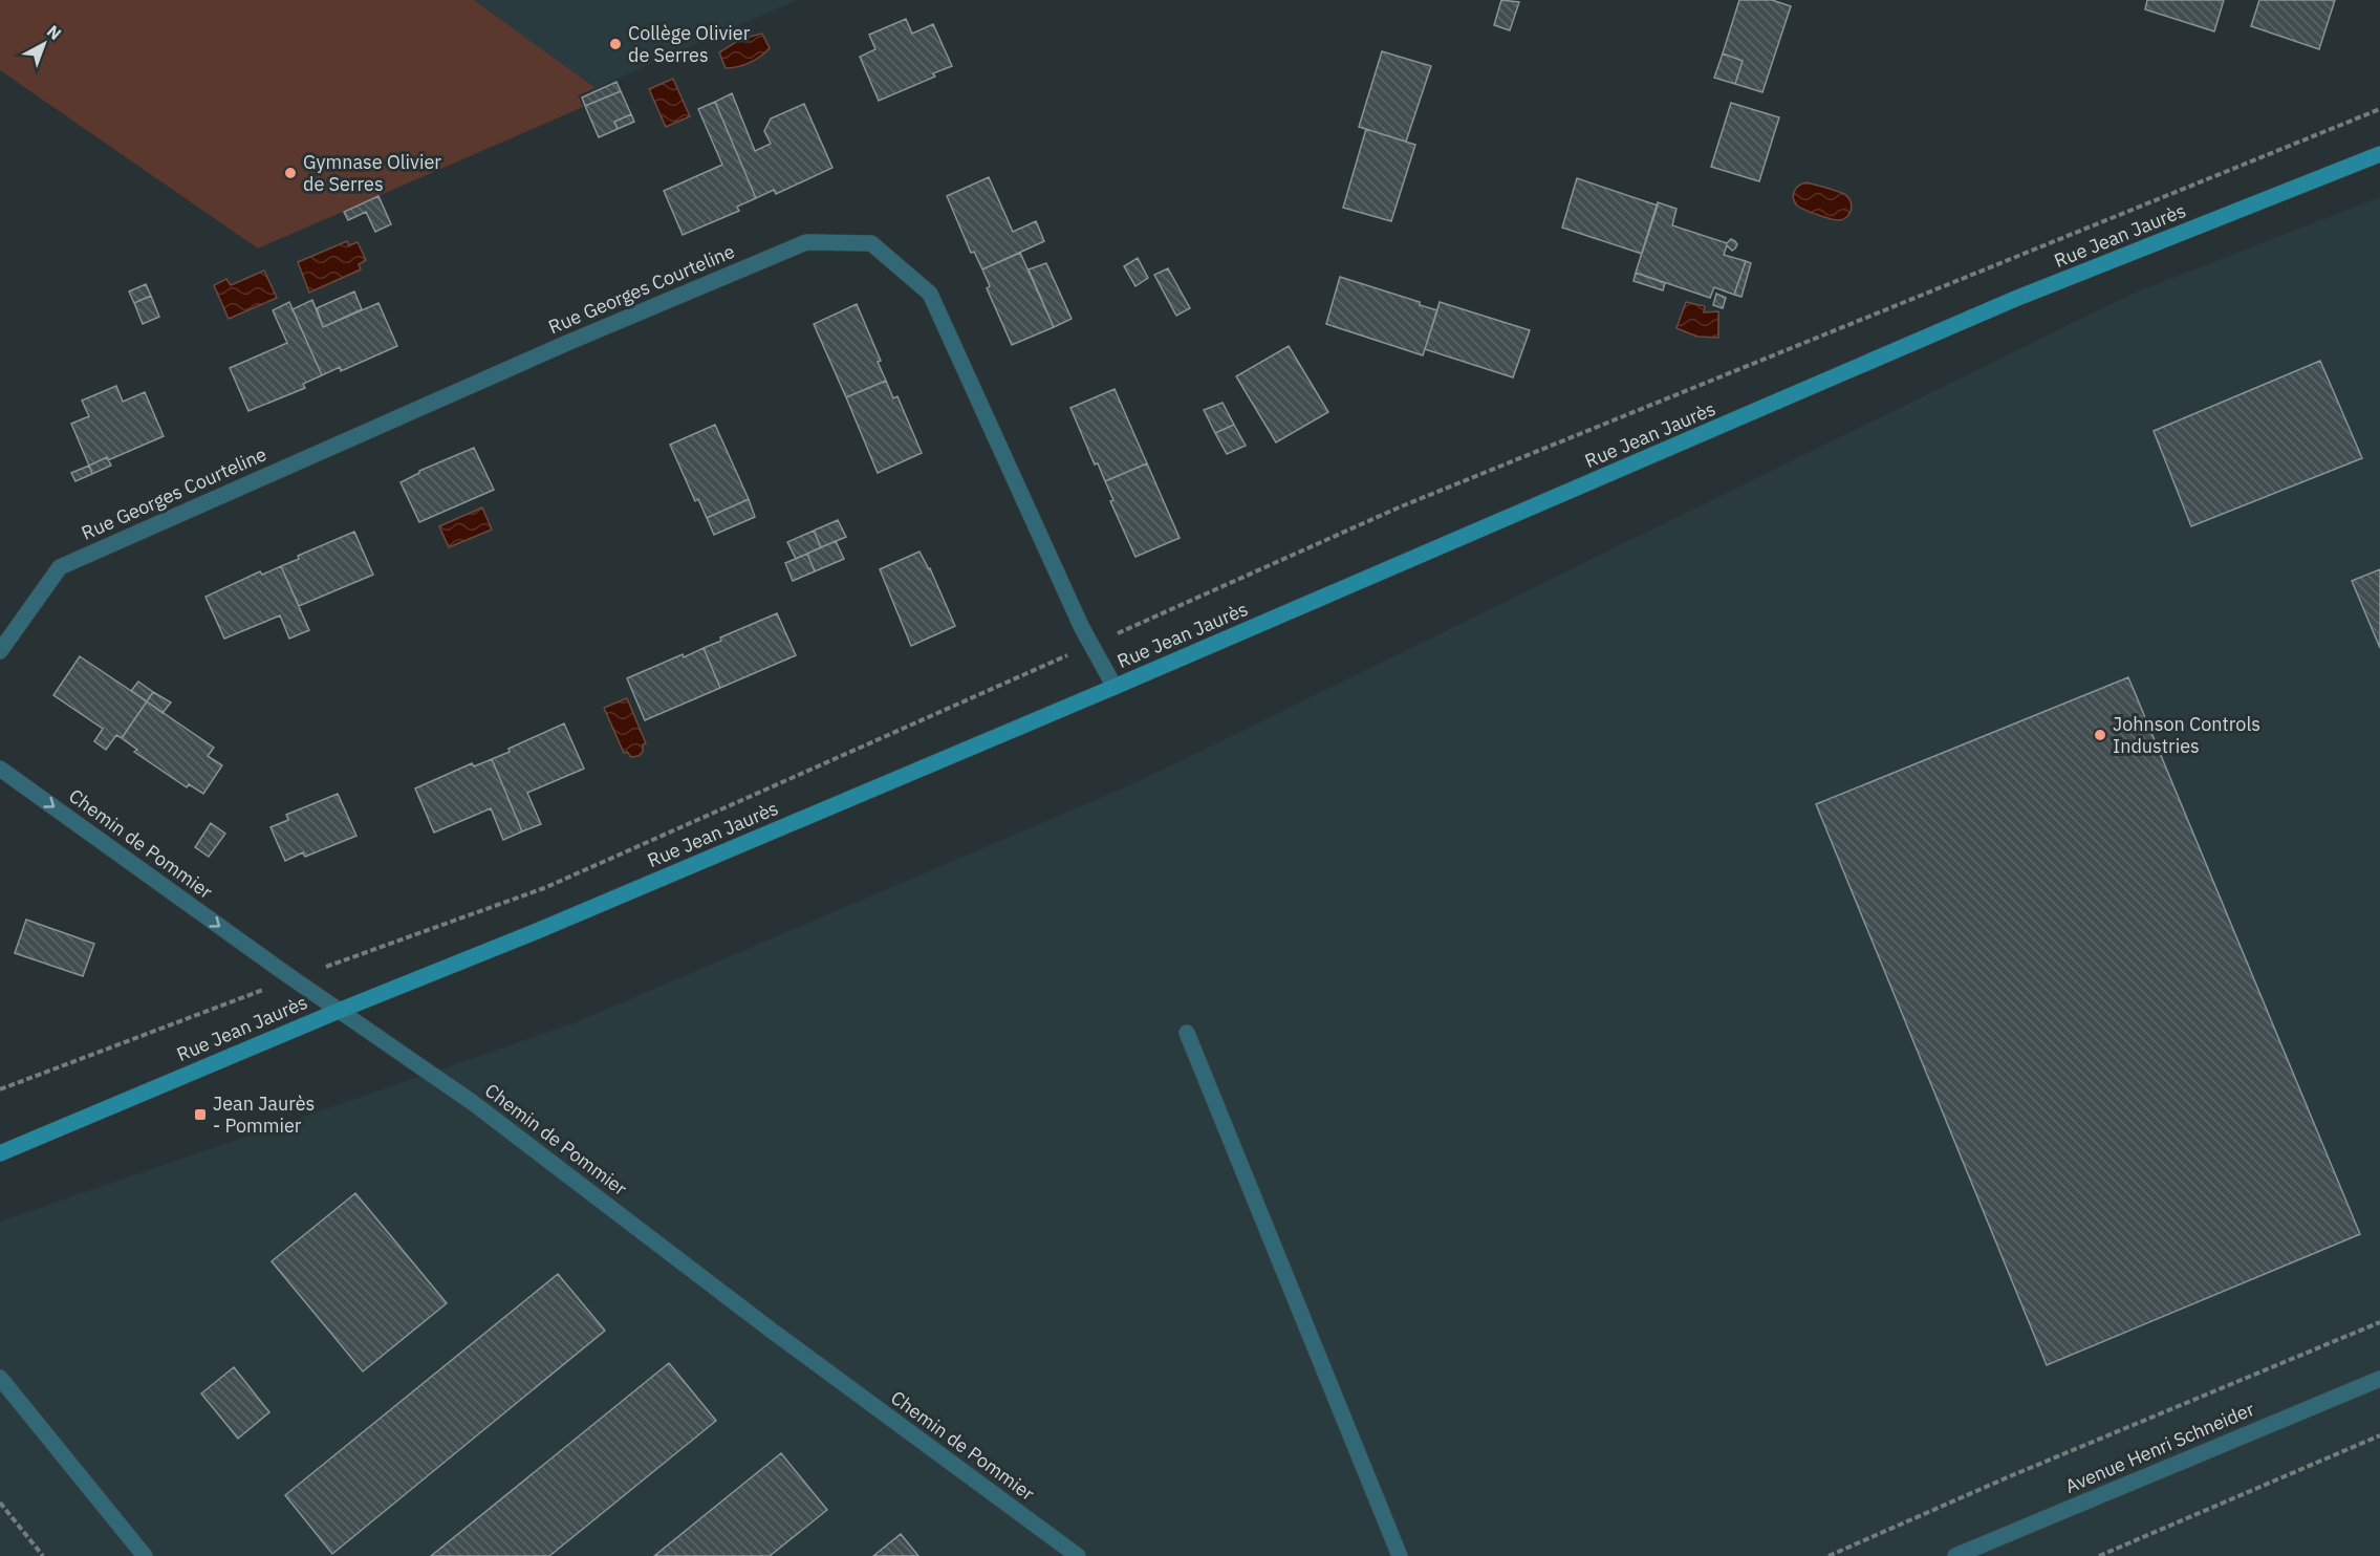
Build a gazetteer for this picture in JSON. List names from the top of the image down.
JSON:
{
  "streets": {
    "main road": ["Rue Jean Jaurès"],
    "street": ["Rue Georges Courteline", "Chemin de Pommier", "Avenue Henri Schneider"]
  },
  "crossings": [
    ["Rue Jean Jaurès", "Rue Georges Courteline"],
    ["Rue Jean Jaurès", "Chemin de Pommier"]
  ],
  "places": {
    "other": ["Collège Olivier de Serres", "Gymnase Olivier de Serres", "Johnson Controls Industries"],
    "transit": ["Jean Jaurès - Pommier"]
  },
  "north": "top right"
}
